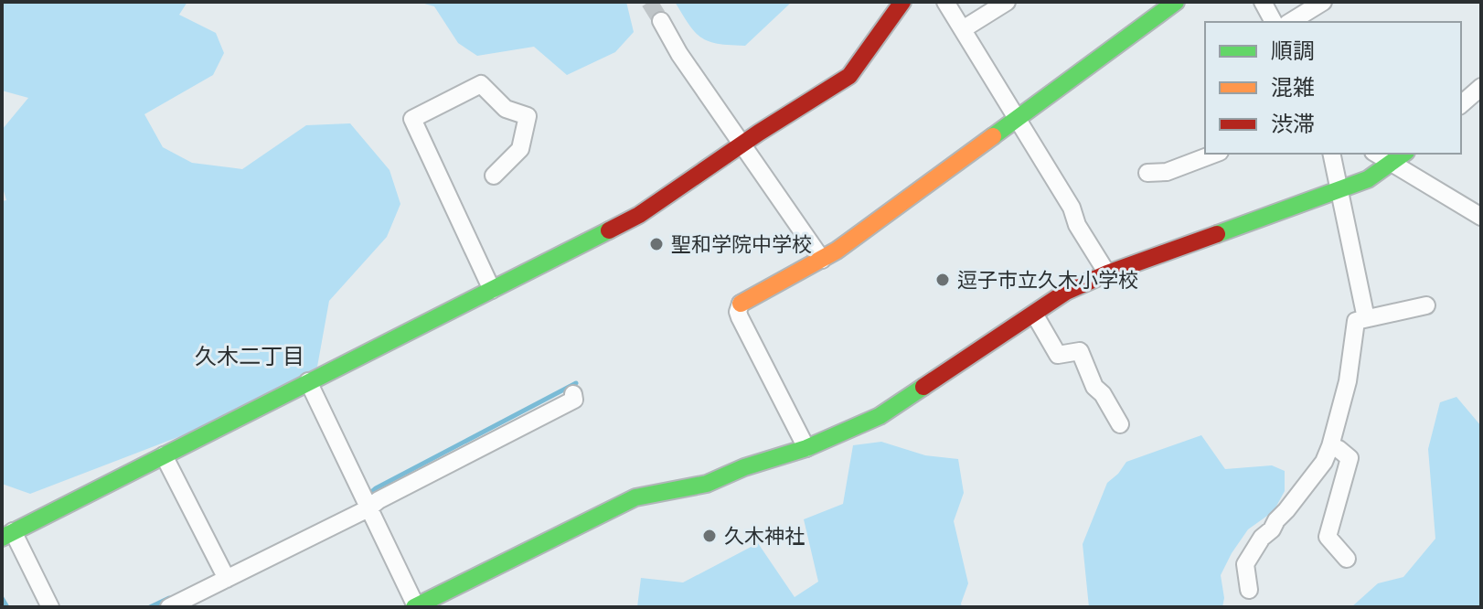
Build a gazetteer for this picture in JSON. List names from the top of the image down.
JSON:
{
  "districts": ["久木二丁目"],
  "places": ["聖和学院中学校", "逗子市立久木小学校", "久木神社"],
  "legend": ["順調", "混雑", "渋滞"]
}
